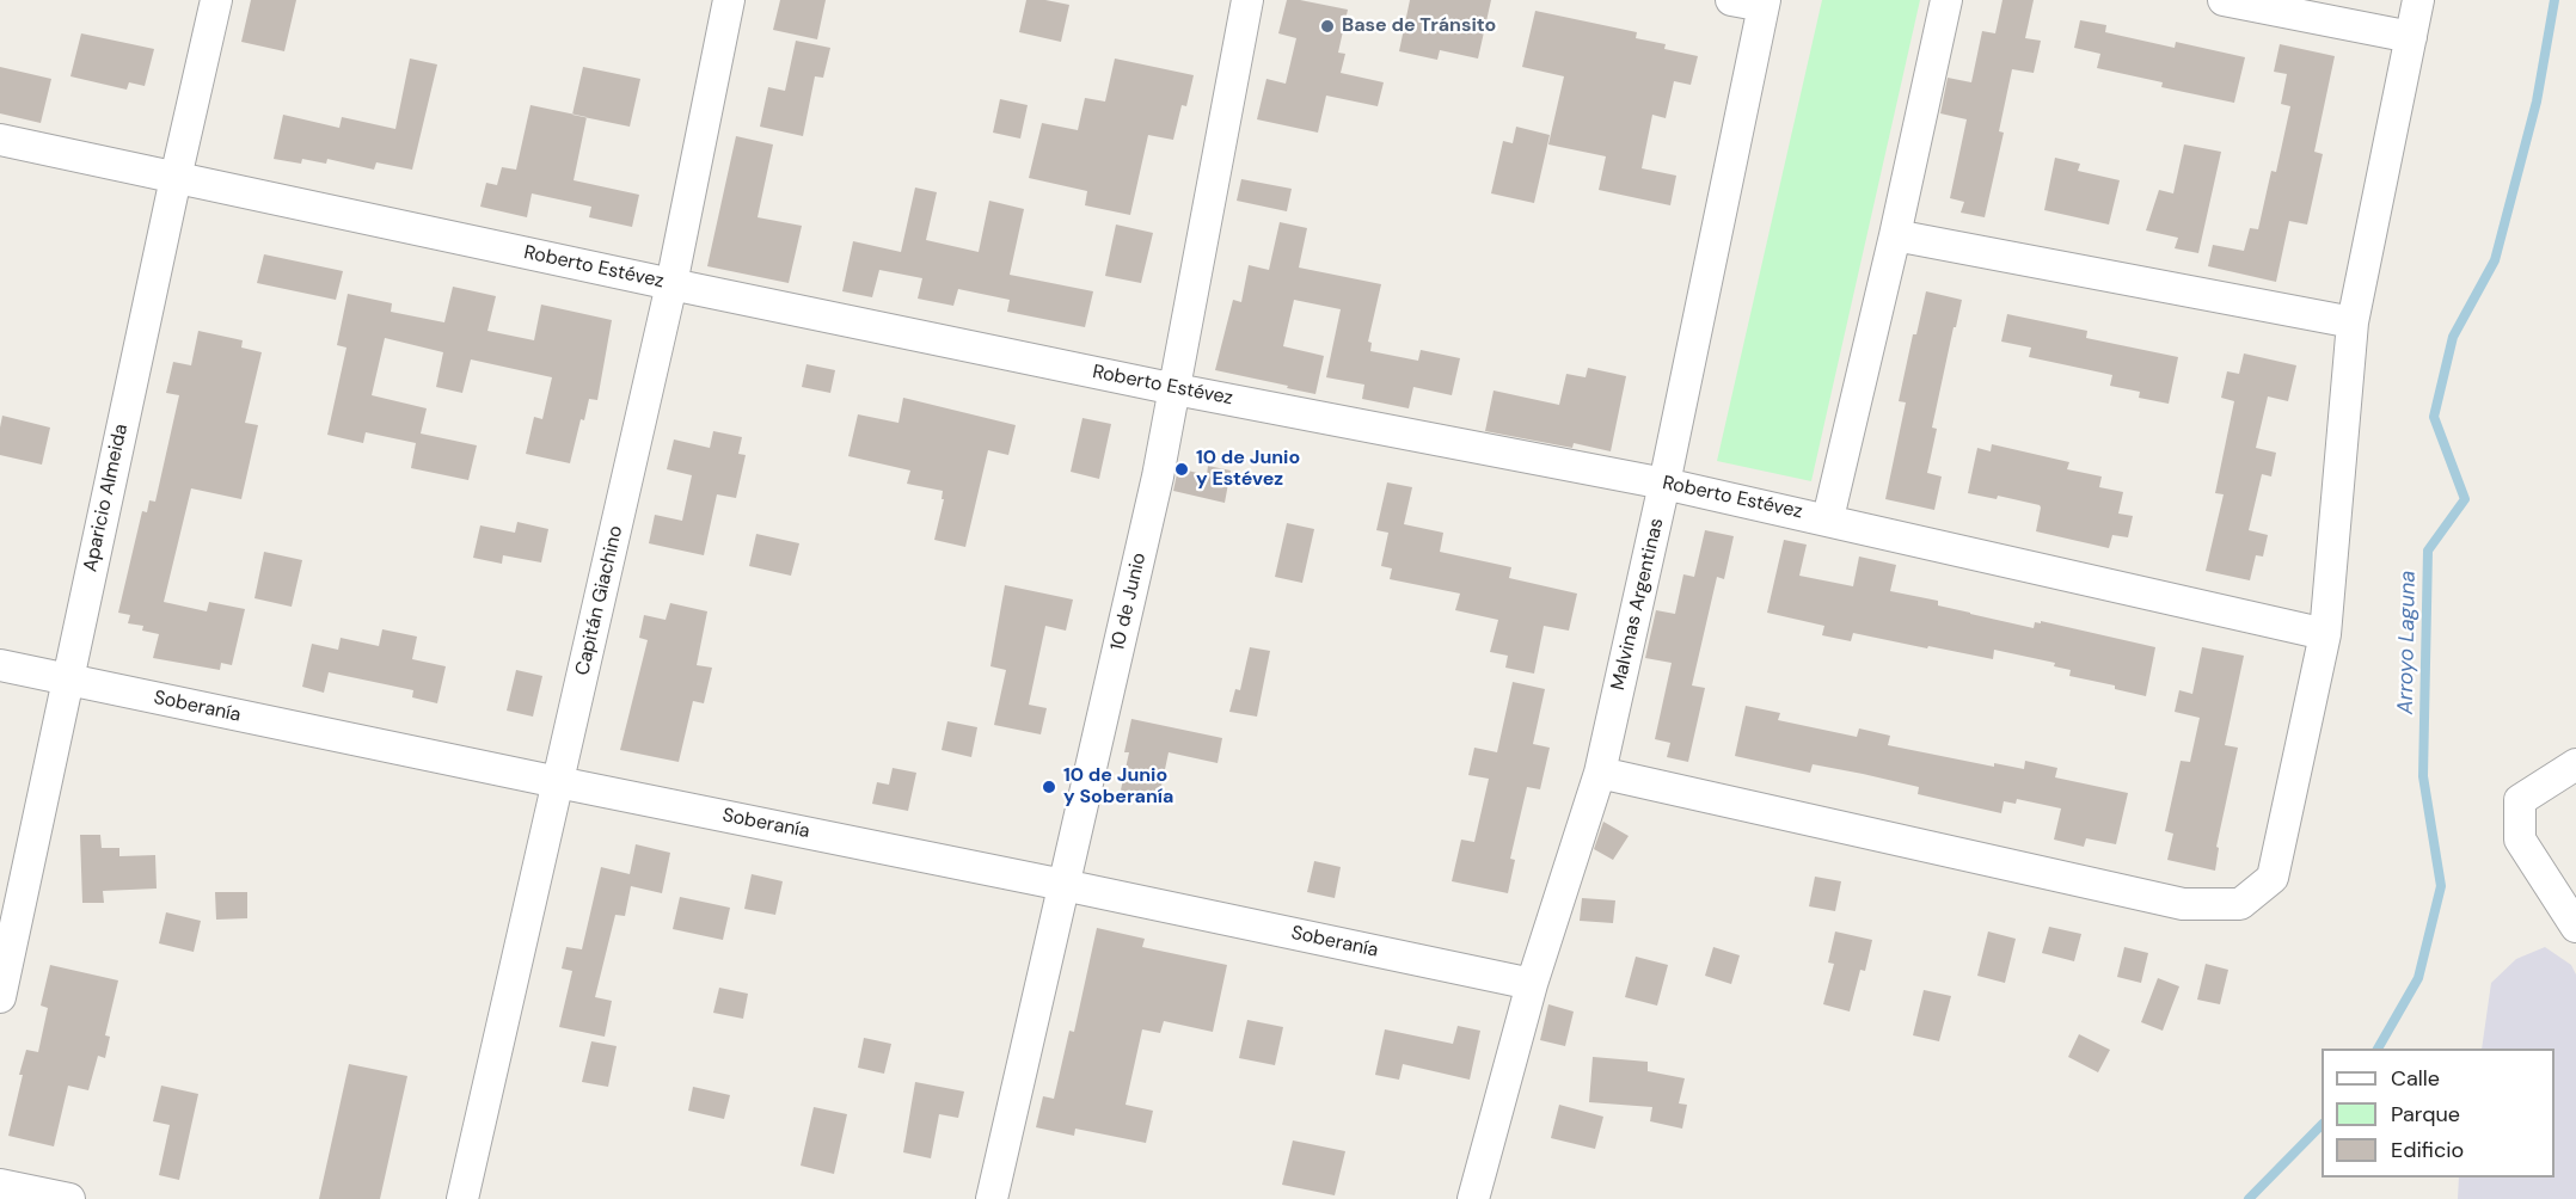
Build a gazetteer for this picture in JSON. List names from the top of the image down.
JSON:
{
  "streets": {
    "street": [
      "Roberto Estévez",
      "Aparicio Almeida",
      "Capitán Giachino",
      "10 de Junio",
      "Malvinas Argentinas",
      "Soberanía"
    ]
  },
  "crossings": [
    ["Roberto Estévez", "Aparicio Almeida"],
    ["Roberto Estévez", "Capitán Giachino"],
    ["Roberto Estévez", "10 de Junio"],
    ["Roberto Estévez", "Malvinas Argentinas"],
    ["Aparicio Almeida", "Soberanía"],
    ["Capitán Giachino", "Soberanía"],
    ["10 de Junio", "Soberanía"],
    ["Malvinas Argentinas", "Soberanía"]
  ],
  "water": ["Arroyo Laguna"],
  "places": ["Base de Tránsito", "10 de Junio y Estévez", "10 de Junio y Soberanía"],
  "legend": ["Calle", "Parque", "Edificio"]
}
